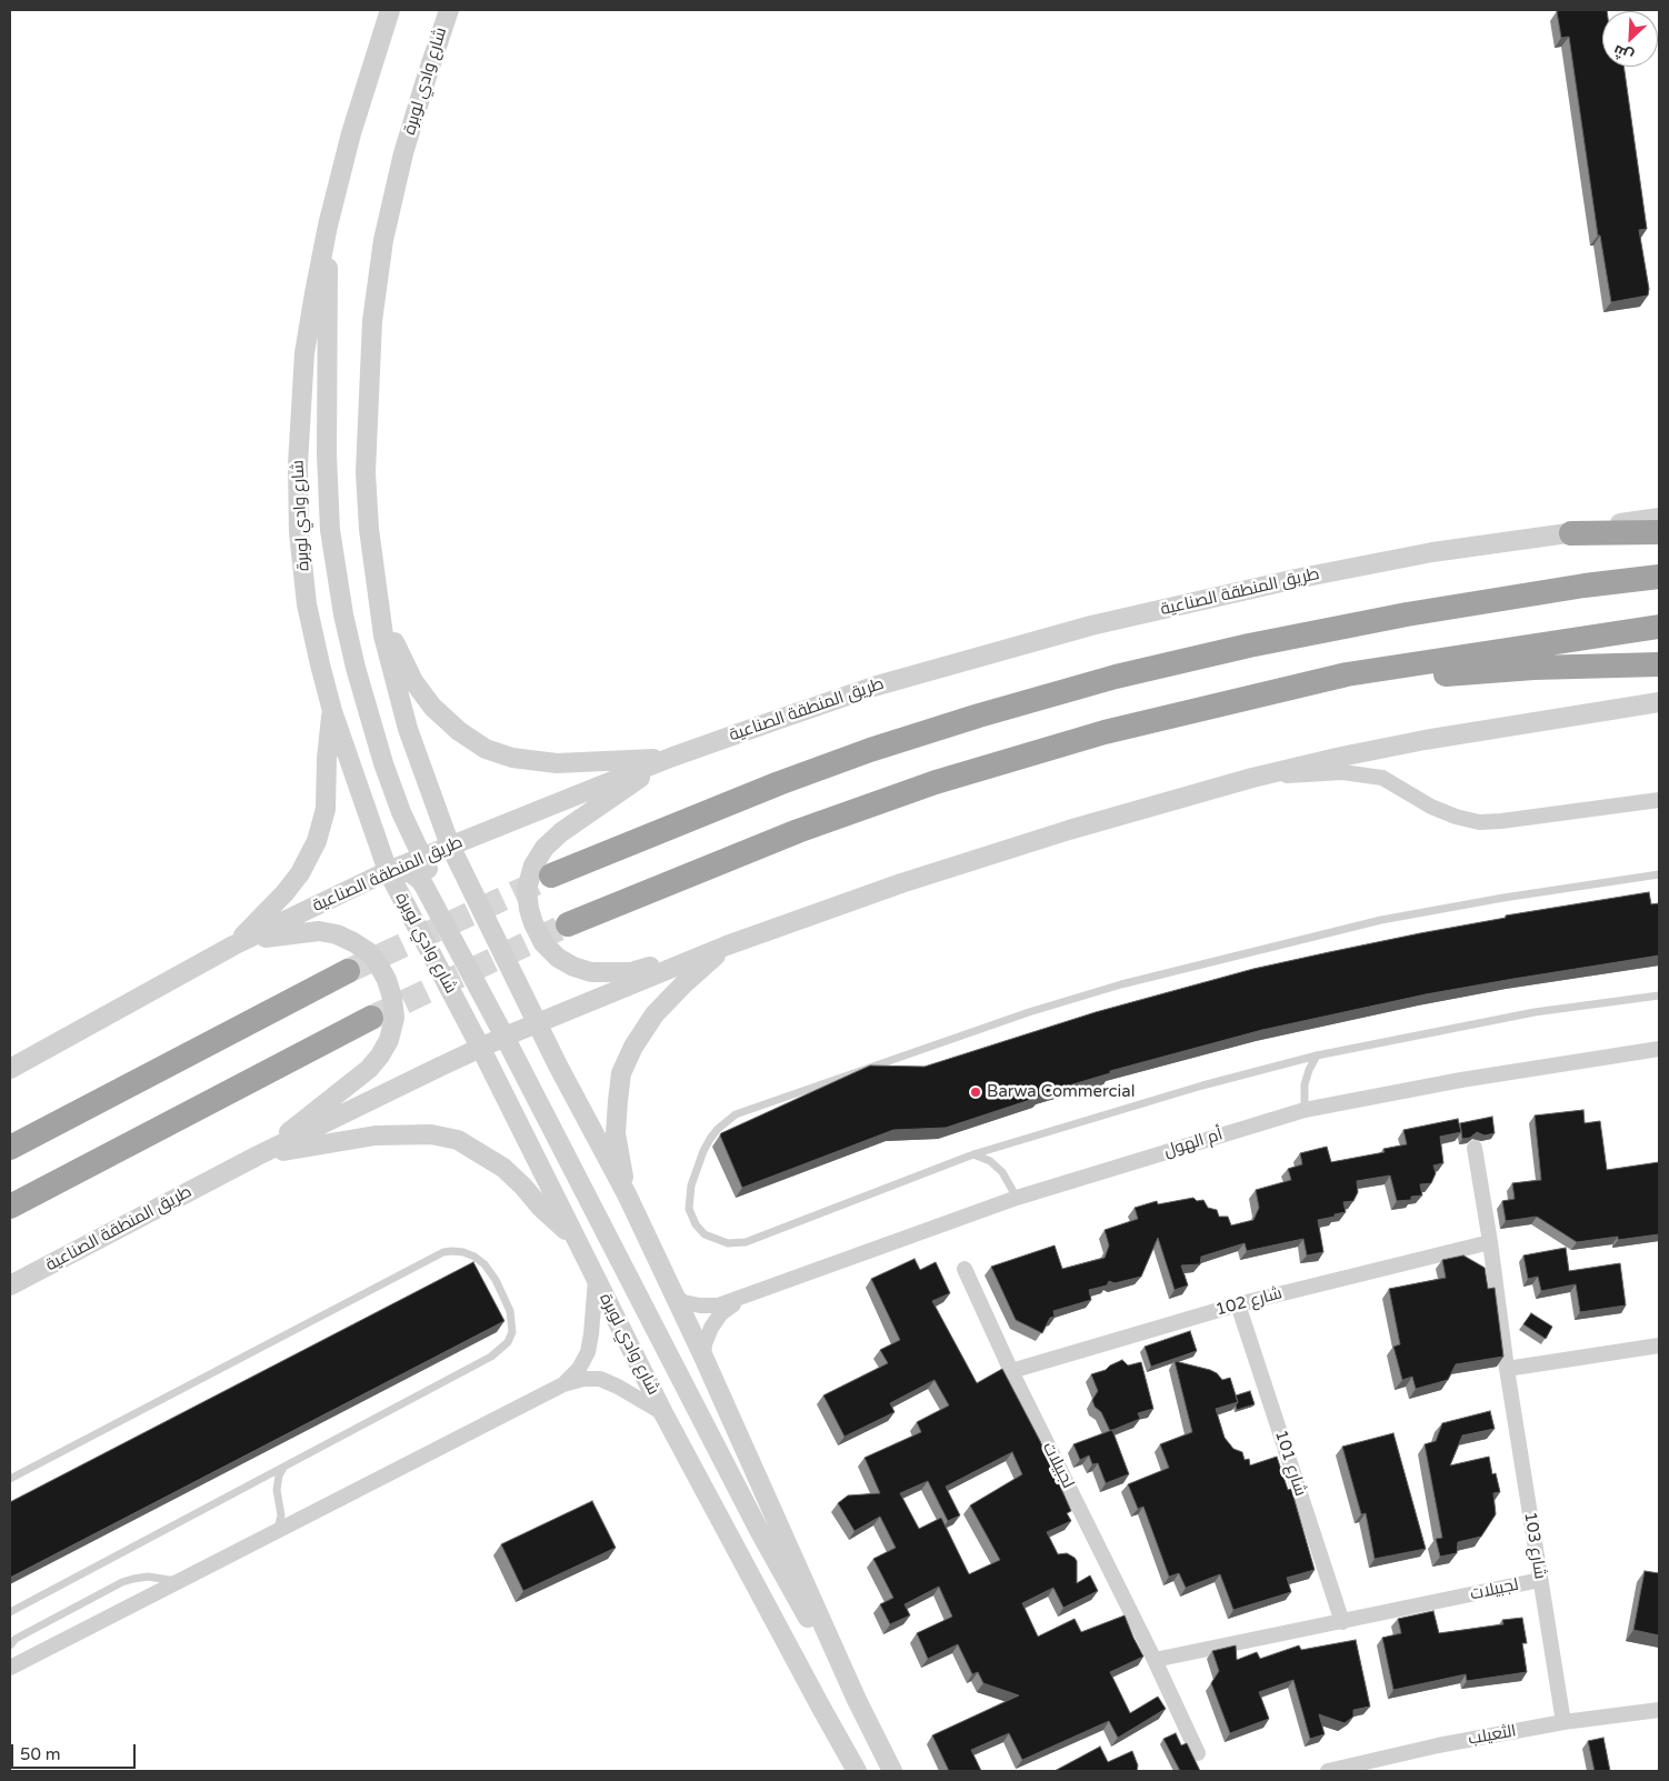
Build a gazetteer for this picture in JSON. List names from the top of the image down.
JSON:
{
  "streets": {
    "street": [
      "شارع وادي لوبرة",
      "طريق المنطقة الصناعية",
      "أم الهول",
      "شارع 102",
      "شارع 101",
      "لجبيلات",
      "شارع 103",
      "الثعيلب"
    ]
  },
  "crossings": [
    ["شارع وادي لوبرة", "طريق المنطقة الصناعية"],
    ["شارع وادي لوبرة", "أم الهول"],
    ["شارع 102", "شارع 101"],
    ["شارع 102", "لجبيلات"],
    ["شارع 102", "شارع 103"],
    ["شارع 101", "لجبيلات"],
    ["لجبيلات", "شارع 103"],
    ["شارع 103", "الثعيلب"]
  ],
  "places": ["Barwa Commercial"],
  "scale_bar": "50 m",
  "north": "bottom left"
}
